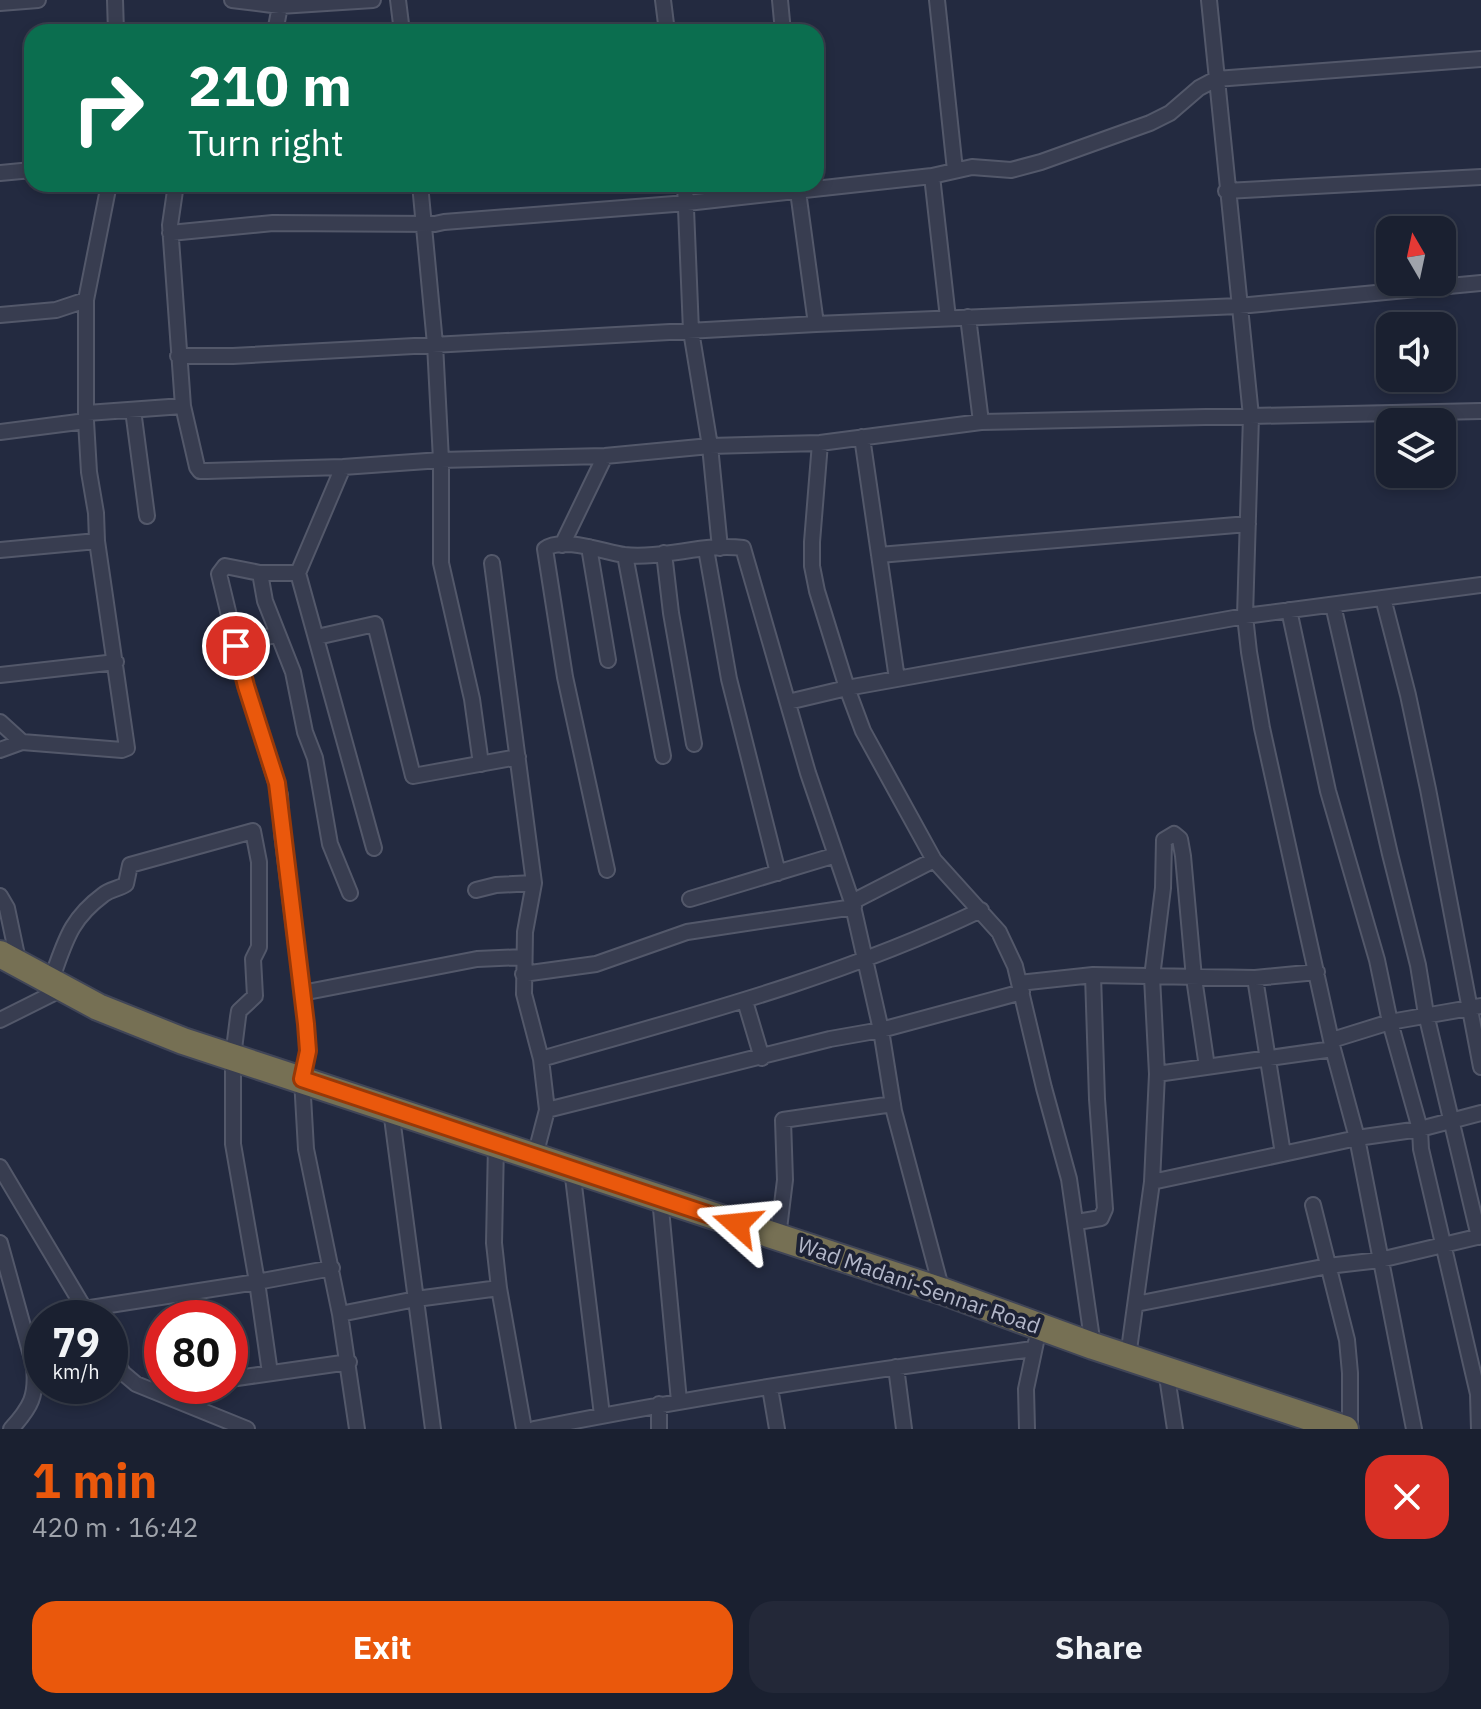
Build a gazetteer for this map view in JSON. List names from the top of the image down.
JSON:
{
  "streets": {
    "highway": ["Wad Madani-Sennar Road"]
  },
  "north": "top",
  "page": {
    "turn": ["210 m", "Turn right"],
    "speed": "79 km/h",
    "limit": "80",
    "heading": ["1 min", "420 m · 16:42"],
    "buttons": ["Exit", "Share"]
  }
}
